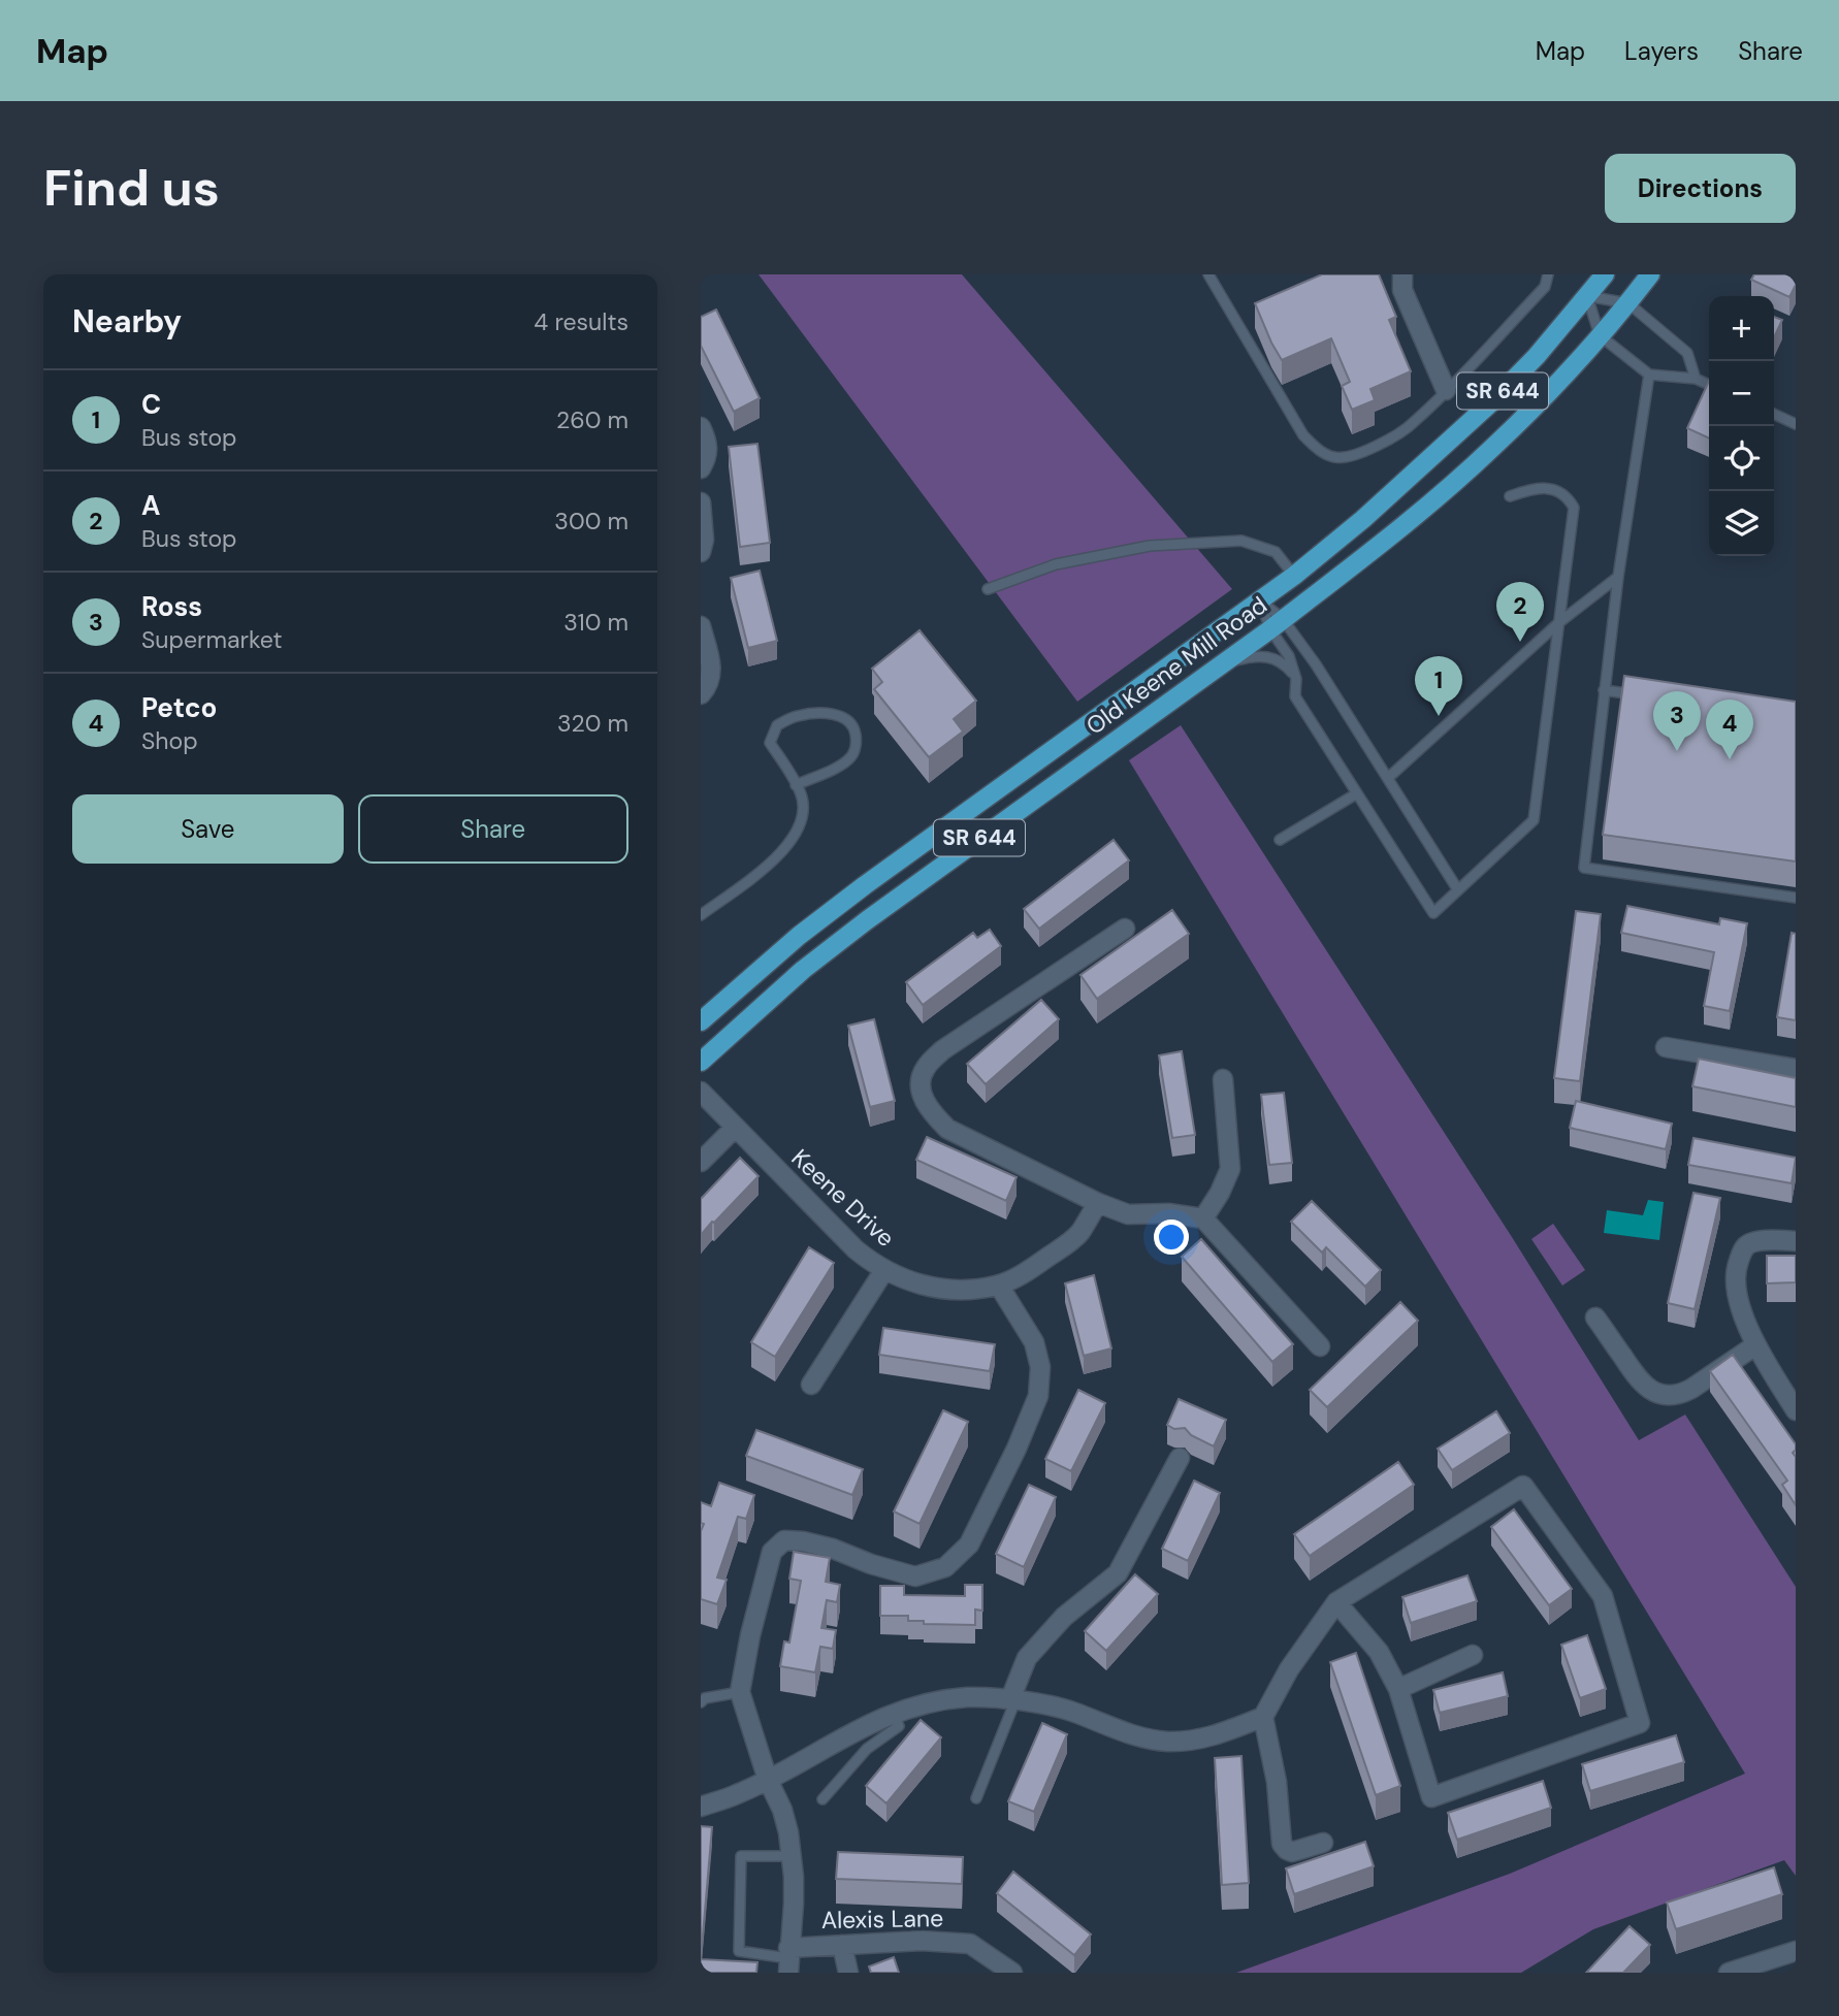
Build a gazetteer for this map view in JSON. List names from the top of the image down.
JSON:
{
  "streets": {
    "main road": ["SR 644", "Old Keene Mill Road"],
    "street": ["Keene Drive", "Alexis Lane"]
  },
  "page": {
    "header": "Map",
    "nav": ["Map", "Layers", "Share"],
    "buttons": [
      "Directions",
      ["Save", "Share"]
    ],
    "title": "Find us",
    "heading": ["Nearby", "4 results"],
    "map_buttons": ["+", "−"],
    "list": [
      {
        "mark": "1",
        "name": "C",
        "note": "Bus stop",
        "value": "260 m"
      },
      {
        "mark": "2",
        "name": "A",
        "note": "Bus stop",
        "value": "300 m"
      },
      {
        "mark": "3",
        "name": "Ross",
        "note": "Supermarket",
        "value": "310 m"
      },
      {
        "mark": "4",
        "name": "Petco",
        "note": "Shop",
        "value": "320 m"
      }
    ],
    "pins": [
      "2",
      "1",
      "3",
      "4"
    ]
  }
}
